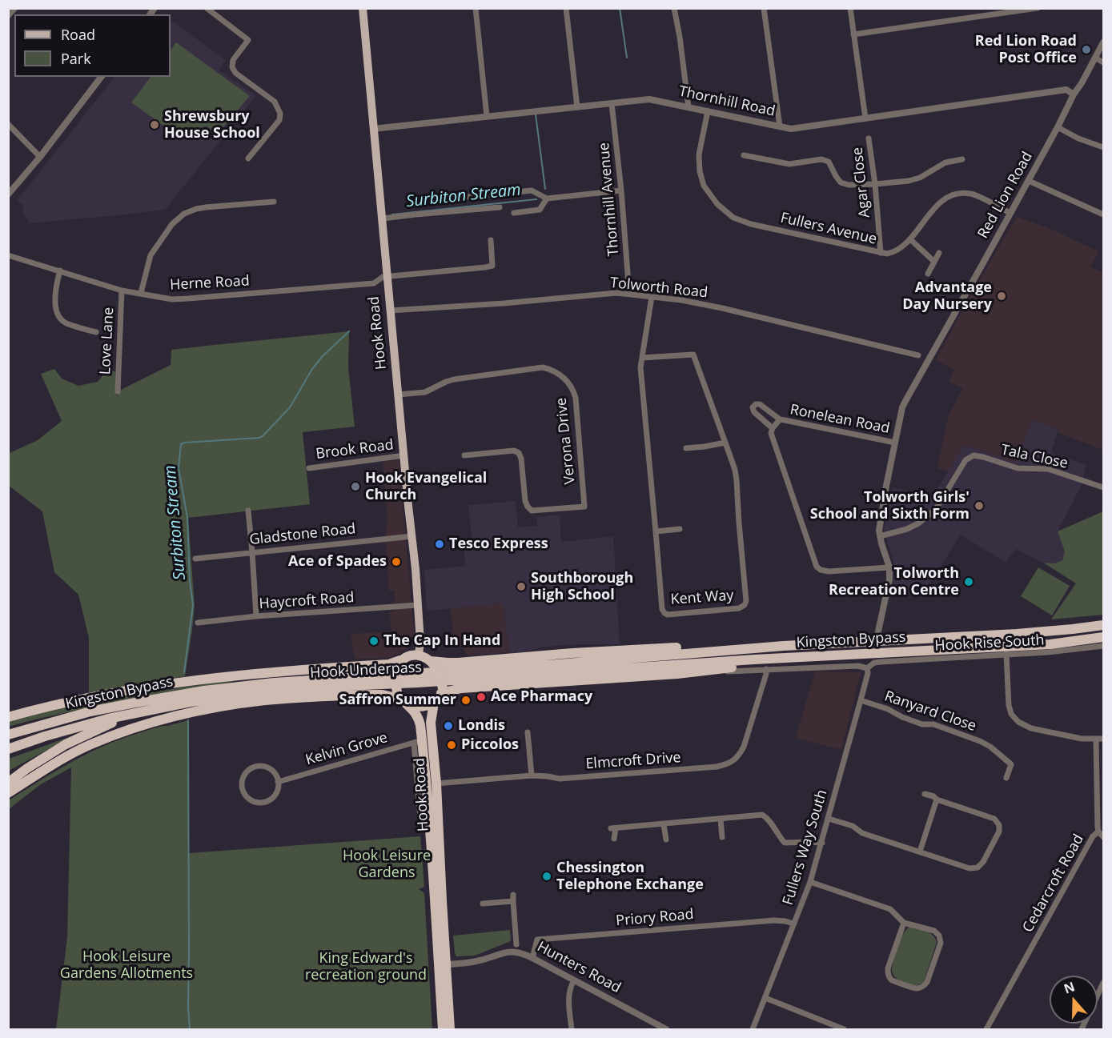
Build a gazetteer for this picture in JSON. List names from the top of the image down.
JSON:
{
  "streets": {
    "highway": ["Hook Road", "Kingston Bypass", "Hook Underpass"],
    "street": [
      "Thornhill Road",
      "Agar Close",
      "Red Lion Road",
      "Thornhill Avenue",
      "Fullers Avenue",
      "Herne Road",
      "Tolworth Road",
      "Love Lane",
      "Ronelean Road",
      "Verona Drive",
      "Brook Road",
      "Tala Close",
      "Gladstone Road",
      "Kent Way",
      "Haycroft Road",
      "Hook Rise South",
      "Ranyard Close",
      "Kelvin Grove",
      "Elmcroft Drive",
      "Fullers Way South",
      "Cedarcroft Road",
      "Priory Road",
      "Hunters Road"
    ]
  },
  "crossings": [
    ["Thornhill Road", "Red Lion Road"],
    ["Thornhill Road", "Thornhill Avenue"],
    ["Thornhill Road", "Fullers Avenue"],
    ["Thornhill Road", "Hook Road"],
    ["Agar Close", "Fullers Avenue"],
    ["Red Lion Road", "Fullers Avenue"],
    ["Red Lion Road", "Ronelean Road"],
    ["Red Lion Road", "Tala Close"],
    ["Thornhill Avenue", "Tolworth Road"],
    ["Herne Road", "Hook Road"],
    ["Herne Road", "Love Lane"],
    ["Tolworth Road", "Hook Road"],
    ["Tolworth Road", "Kent Way"],
    ["Hook Road", "Verona Drive"],
    ["Hook Road", "Brook Road"],
    ["Hook Road", "Gladstone Road"],
    ["Hook Road", "Haycroft Road"],
    ["Hook Road", "Elmcroft Drive"],
    ["Hook Road", "Hunters Road"],
    ["Kingston Bypass", "Hook Underpass"],
    ["Hook Rise South", "Elmcroft Drive"],
    ["Hook Rise South", "Fullers Way South"],
    ["Ranyard Close", "Fullers Way South"],
    ["Fullers Way South", "Priory Road"],
    ["Priory Road", "Hunters Road"]
  ],
  "water": ["Surbiton Stream"],
  "parks": ["Hook Leisure Gardens", "Hook Leisure Gardens Allotments", "King Edward's recreation ground"],
  "places": [
    "Red Lion Road Post Office",
    "Shrewsbury House School",
    "Advantage Day Nursery",
    "Hook Evangelical Church",
    "Tolworth Girls' School and Sixth Form",
    "Tesco Express",
    "Ace of Spades",
    "Tolworth Recreation Centre",
    "Southborough High School",
    "The Cap In Hand",
    "Ace Pharmacy",
    "Saffron Summer",
    "Londis",
    "Piccolos",
    "Chessington Telephone Exchange"
  ],
  "legend": ["Road", "Park"],
  "north": "top"
}
